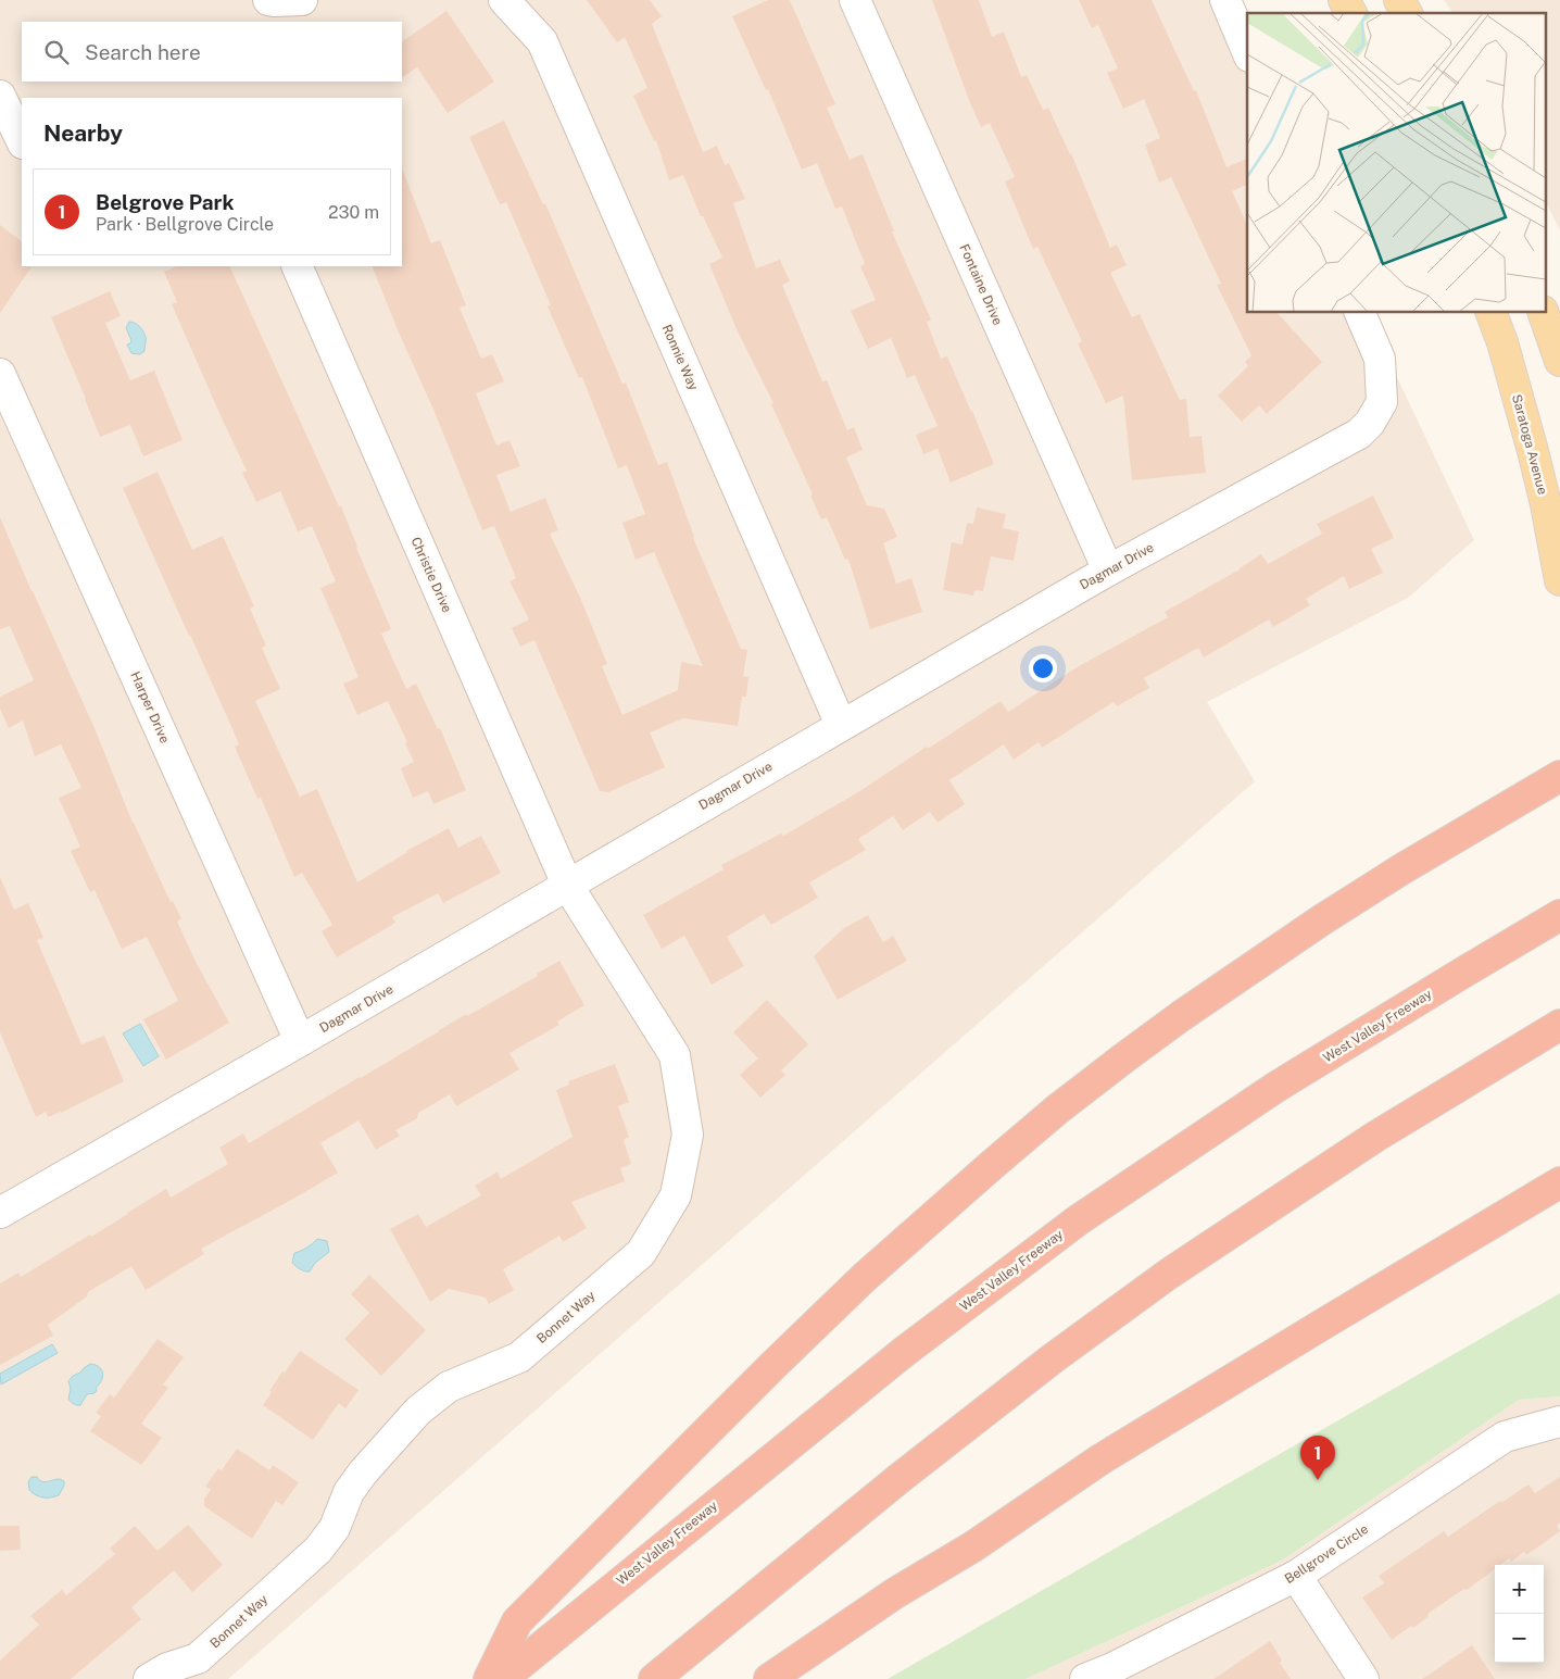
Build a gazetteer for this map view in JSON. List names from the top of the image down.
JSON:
{
  "streets": {
    "highway": ["West Valley Freeway"],
    "main road": ["Saratoga Avenue"],
    "street": [
      "Fontaine Drive",
      "Ronnie Way",
      "Dagmar Drive",
      "Christie Drive",
      "Harper Drive",
      "Bonnet Way",
      "Bellgrove Circle"
    ]
  },
  "crossings": [
    ["Fontaine Drive", "Dagmar Drive"],
    ["Ronnie Way", "Dagmar Drive"],
    ["Dagmar Drive", "Christie Drive"],
    ["Dagmar Drive", "Harper Drive"],
    ["Dagmar Drive", "Bonnet Way"],
    ["Christie Drive", "Bonnet Way"]
  ],
  "page": {
    "search": "Search here",
    "heading": "Nearby",
    "list": [
      {
        "mark": "1",
        "name": "Belgrove Park",
        "note": "Park · Bellgrove Circle",
        "value": "230 m"
      }
    ],
    "pins": "1",
    "map_buttons": ["+", "−"]
  }
}
